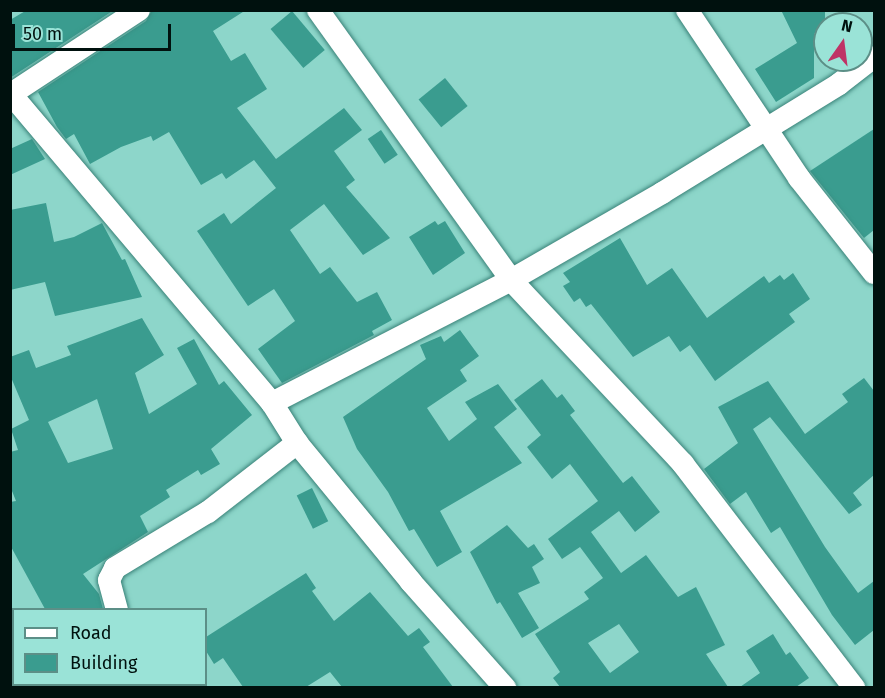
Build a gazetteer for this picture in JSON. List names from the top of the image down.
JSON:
{
  "legend": ["Road", "Building"],
  "scale_bar": "50 m",
  "north": "top"
}
